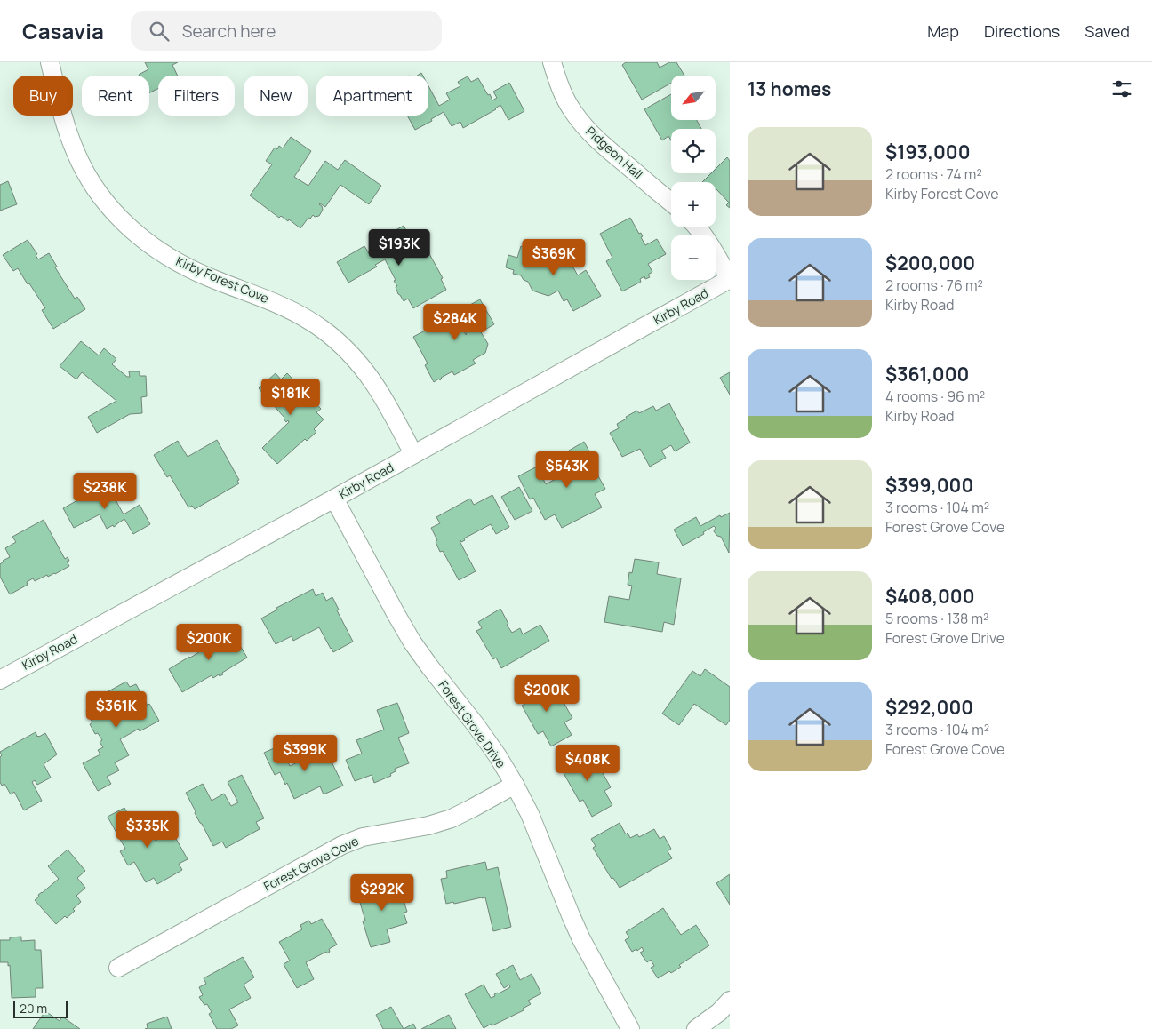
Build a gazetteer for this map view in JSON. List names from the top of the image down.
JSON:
{
  "streets": {
    "street": [
      "Pidgeon Hall",
      "Kirby Forest Cove",
      "Kirby Road",
      "Forest Grove Drive",
      "Forest Grove Cove"
    ]
  },
  "crossings": [
    ["Kirby Forest Cove", "Kirby Road"],
    ["Kirby Road", "Forest Grove Drive"],
    ["Forest Grove Drive", "Forest Grove Cove"]
  ],
  "scale_bar": "20 m",
  "north": "bottom left",
  "page": {
    "header": "Casavia",
    "search": "Search here",
    "nav": ["Map", "Directions", "Saved"],
    "heading": "13 homes",
    "map_buttons": ["+", "−"],
    "chip": [
      "Buy",
      "Rent",
      "Filters",
      "New",
      "Apartment"
    ],
    "list": [
      {
        "name": "$193,000",
        "note": "2 rooms · 74 m² · Kirby Forest Cove"
      },
      {
        "name": "$200,000",
        "note": "2 rooms · 76 m² · Kirby Road"
      },
      {
        "name": "$361,000",
        "note": "4 rooms · 96 m² · Kirby Road"
      },
      {
        "name": "$399,000",
        "note": "3 rooms · 104 m² · Forest Grove Cove"
      },
      {
        "name": "$408,000",
        "note": "5 rooms · 138 m² · Forest Grove Drive"
      },
      {
        "name": "$292,000",
        "note": "3 rooms · 104 m² · Forest Grove Cove"
      }
    ],
    "price": [
      "$193K",
      "$369K",
      "$284K",
      "$181K",
      "$543K",
      "$238K",
      "$200K",
      "$200K",
      "$361K",
      "$399K",
      "$408K",
      "$335K",
      "$292K"
    ],
    "scale": "20 m"
  }
}
